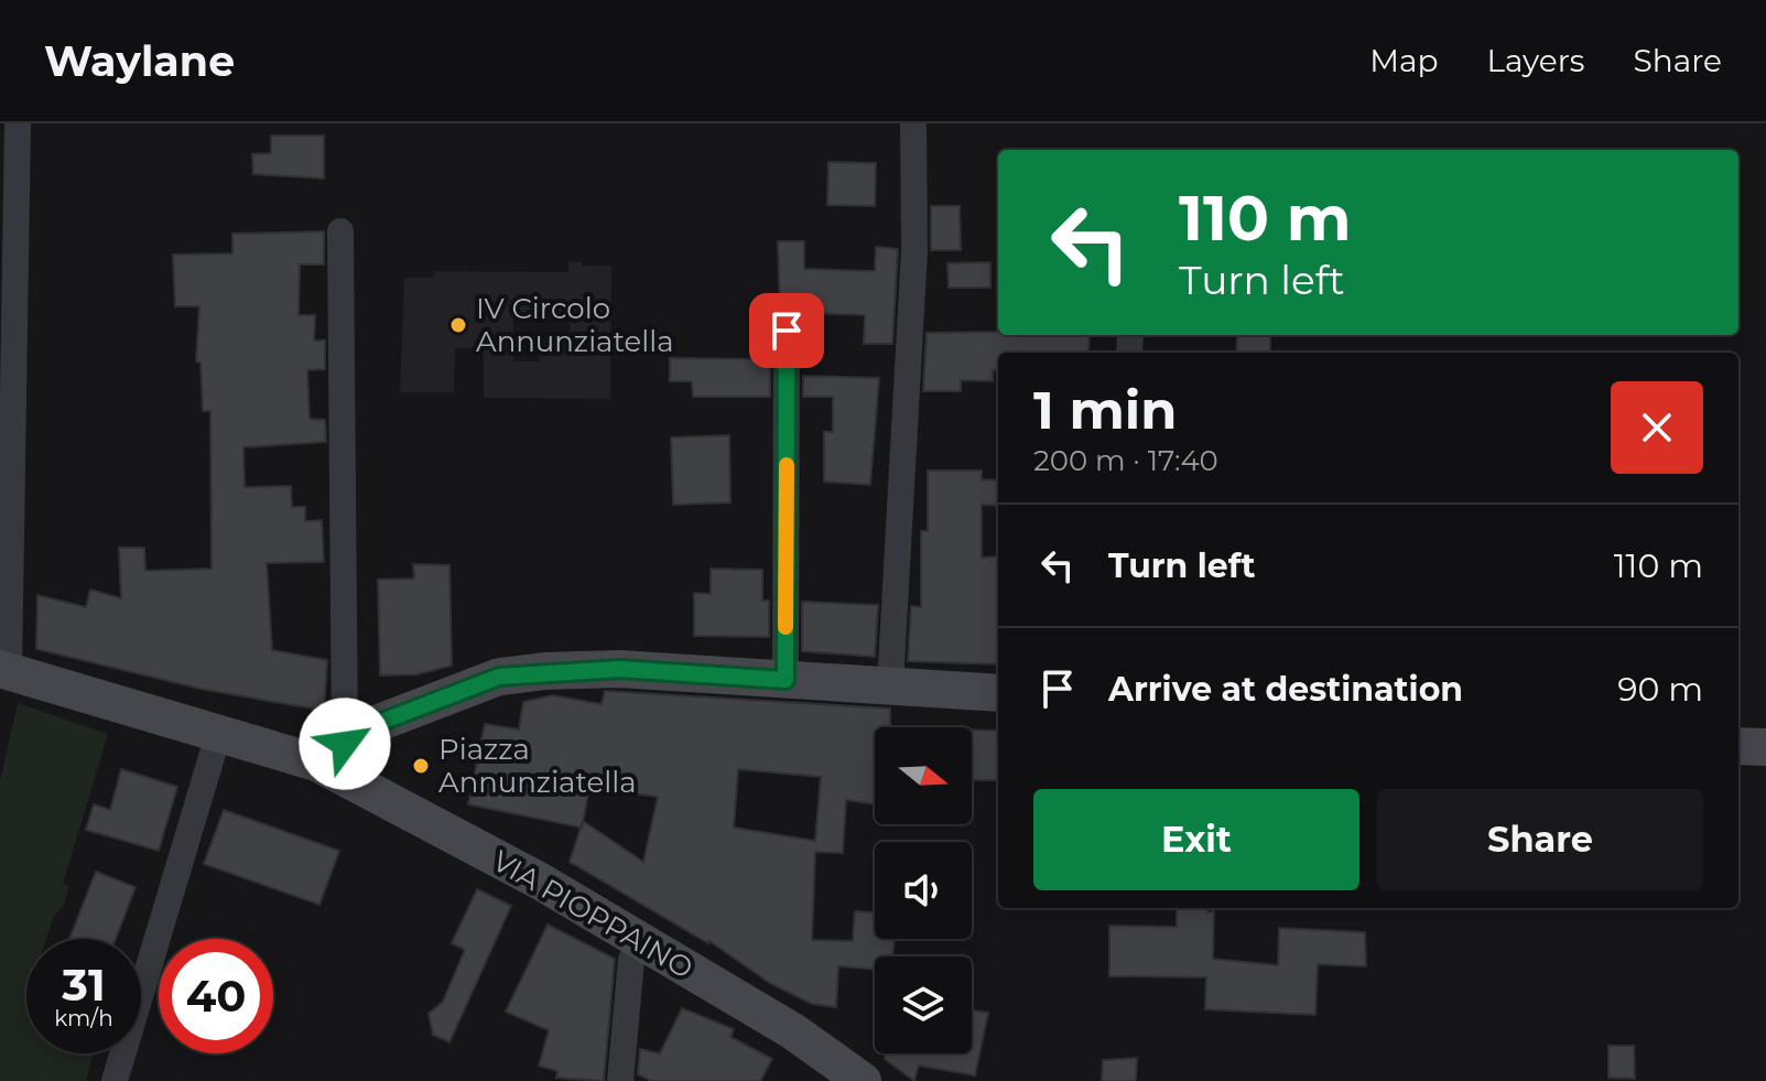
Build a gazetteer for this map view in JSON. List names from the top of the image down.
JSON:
{
  "streets": {
    "main road": ["VIA PIOPPAINO"]
  },
  "places": ["IV Circolo Annunziatella", "Piazza Annunziatella"],
  "north": "right",
  "page": {
    "header": "Waylane",
    "nav": ["Map", "Layers", "Share"],
    "turn": ["110 m", "Turn left"],
    "heading": ["1 min", "200 m · 17:40"],
    "list": [
      {
        "name": "Turn left",
        "value": "110 m"
      },
      {
        "name": "Arrive at destination",
        "value": "90 m"
      }
    ],
    "buttons": ["Exit", "Share"],
    "speed": "31 km/h",
    "limit": "40"
  }
}
